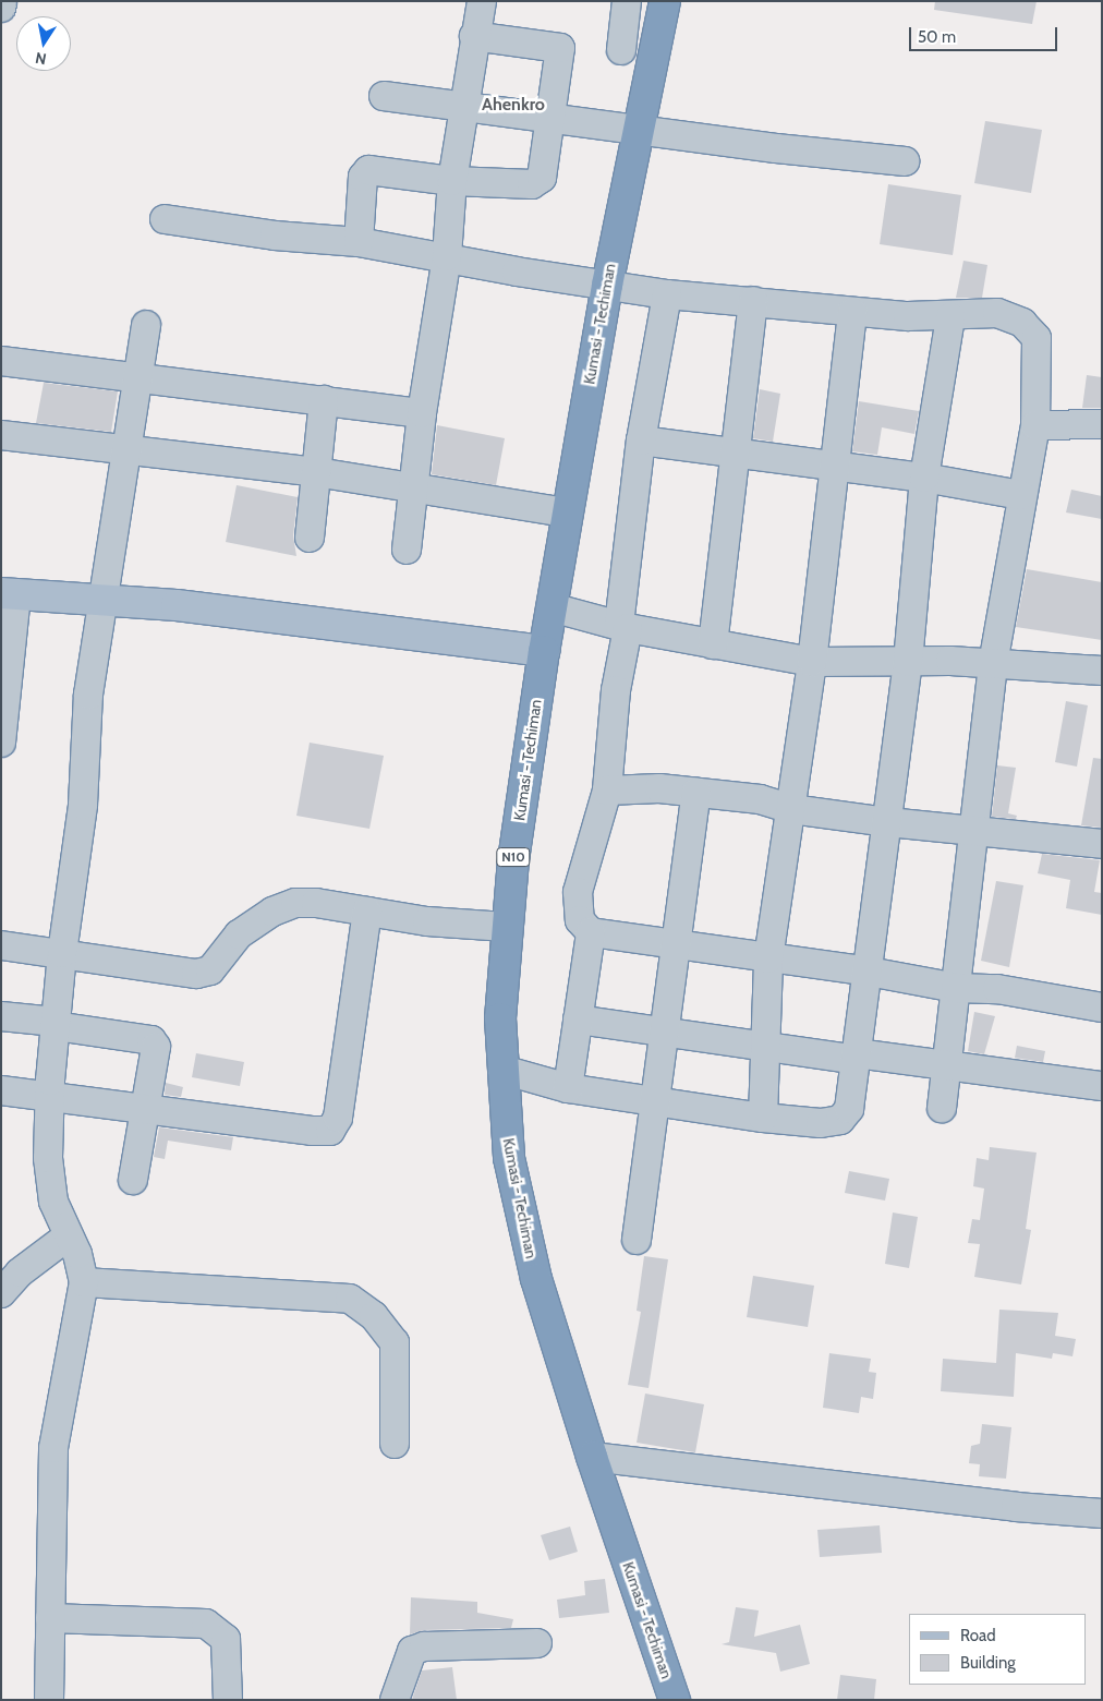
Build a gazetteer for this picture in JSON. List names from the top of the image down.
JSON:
{
  "streets": {
    "highway": ["Kumasi - Techiman", "N10"]
  },
  "districts": ["Ahenkro"],
  "legend": ["Road", "Building"],
  "scale_bar": "50 m",
  "north": "bottom"
}
